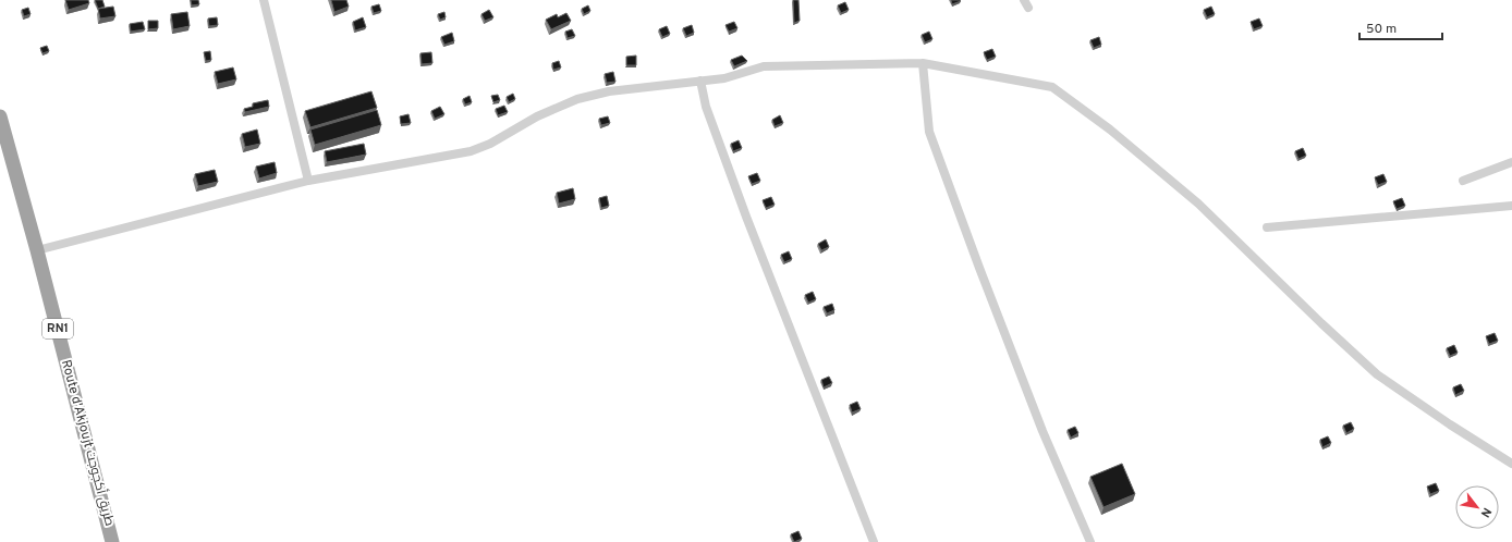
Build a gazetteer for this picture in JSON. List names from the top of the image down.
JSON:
{
  "streets": {
    "highway": ["RN1", "Route d'Akjoujt طريق أكجوجت"]
  },
  "scale_bar": "50 m",
  "north": "bottom right"
}
